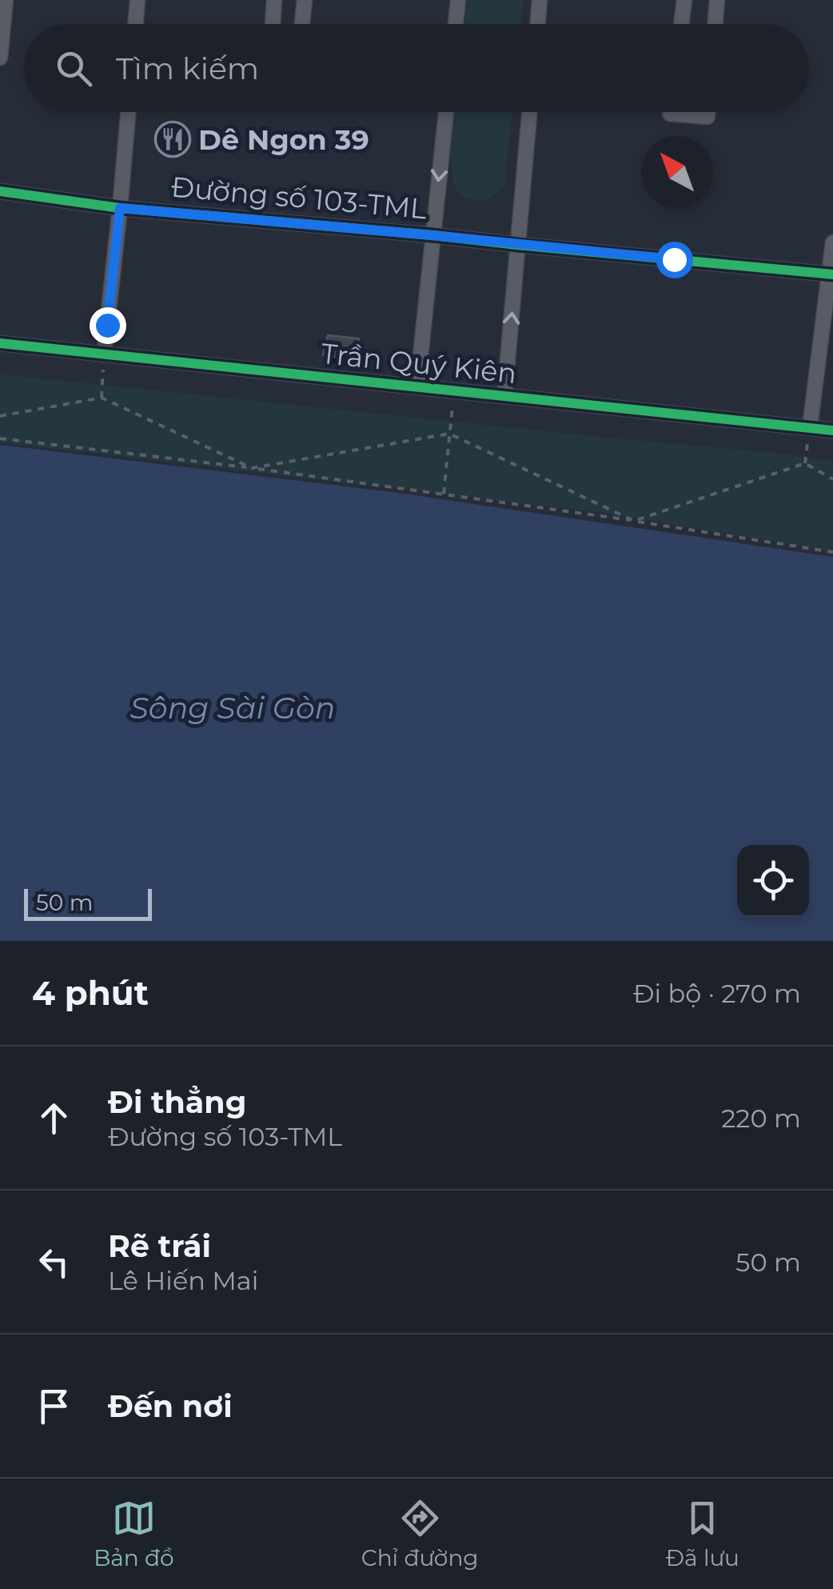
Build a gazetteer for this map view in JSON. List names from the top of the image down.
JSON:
{
  "streets": {
    "street": ["Đường số 103-TML", "Trần Quý Kiên"]
  },
  "water": ["Sông Sài Gòn"],
  "places": {
    "restaurant": ["Dê Ngon 39"]
  },
  "scale_bar": "50 m",
  "north": "top left",
  "page": {
    "search": "Tìm kiếm",
    "scale": "50 m",
    "heading": ["4 phút", "Đi bộ · 270 m"],
    "list": [
      ["Đi thẳng", "Đường số 103-TML", "220 m"],
      ["Rẽ trái", "Lê Hiến Mai", "50 m"],
      "Đến nơi"
    ],
    "nav": ["Bản đồ", "Chỉ đường", "Đã lưu"]
  }
}
